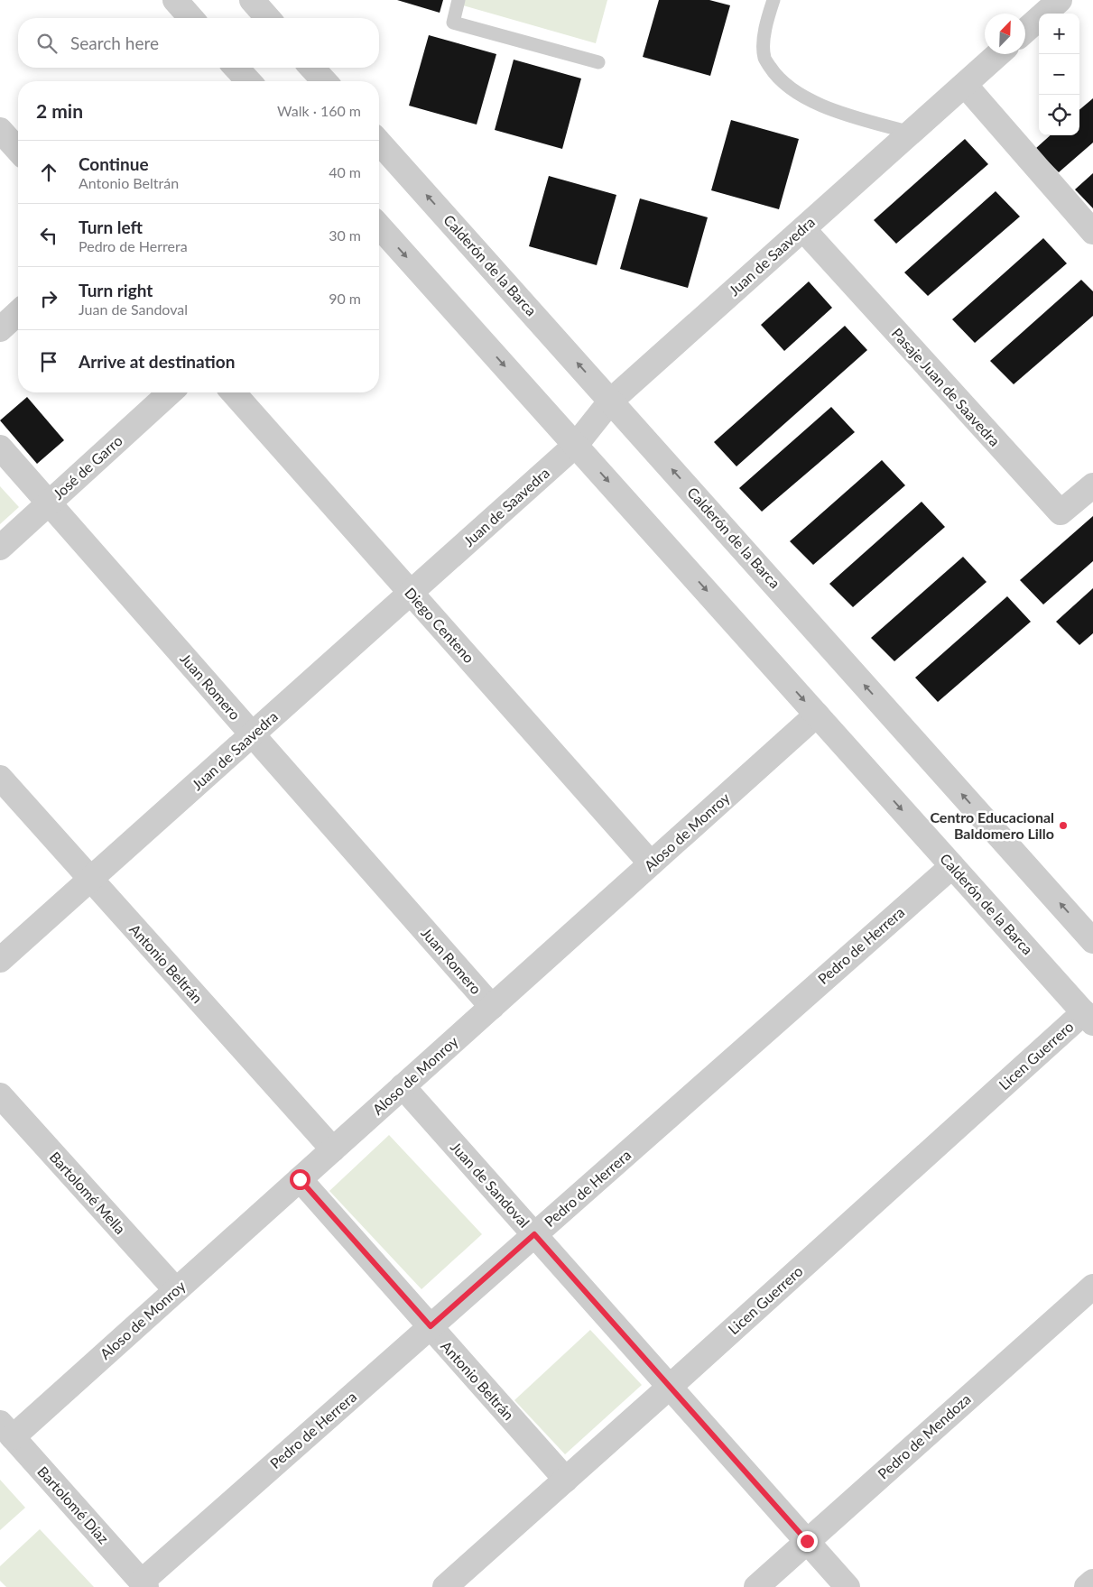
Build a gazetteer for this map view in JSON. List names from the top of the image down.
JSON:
{
  "streets": {
    "street": [
      "Juan de Saavedra",
      "Calderón de la Barca",
      "Pasaje Juan de Saavedra",
      "José de Garro",
      "Diego Centeno",
      "Juan Romero",
      "Aloso de Monroy",
      "Pedro de Herrera",
      "Antonio Beltrán",
      "Licen Guerrero",
      "Juan de Sandoval",
      "Bartolomé Mella",
      "Pedro de Mendoza",
      "Bartolomé Díaz"
    ]
  },
  "crossings": [
    ["Juan de Saavedra", "Calderón de la Barca"],
    ["Juan de Saavedra", "Pasaje Juan de Saavedra"],
    ["Juan de Saavedra", "Diego Centeno"],
    ["Juan de Saavedra", "Juan Romero"],
    ["Juan de Saavedra", "Antonio Beltrán"],
    ["Calderón de la Barca", "Aloso de Monroy"],
    ["Calderón de la Barca", "Pedro de Herrera"],
    ["Calderón de la Barca", "Licen Guerrero"],
    ["José de Garro", "Juan Romero"],
    ["Diego Centeno", "Aloso de Monroy"],
    ["Juan Romero", "Aloso de Monroy"],
    ["Aloso de Monroy", "Antonio Beltrán"],
    ["Aloso de Monroy", "Juan de Sandoval"],
    ["Aloso de Monroy", "Bartolomé Mella"],
    ["Aloso de Monroy", "Bartolomé Díaz"],
    ["Pedro de Herrera", "Antonio Beltrán"],
    ["Pedro de Herrera", "Juan de Sandoval"],
    ["Pedro de Herrera", "Bartolomé Díaz"],
    ["Antonio Beltrán", "Licen Guerrero"],
    ["Licen Guerrero", "Juan de Sandoval"],
    ["Juan de Sandoval", "Pedro de Mendoza"]
  ],
  "places": ["Centro Educacional Baldomero Lillo"],
  "north": "top right",
  "page": {
    "map_buttons": ["+", "−"],
    "search": "Search here",
    "heading": ["2 min", "Walk · 160 m"],
    "list": [
      ["Continue", "Antonio Beltrán", "40 m"],
      ["Turn left", "Pedro de Herrera", "30 m"],
      ["Turn right", "Juan de Sandoval", "90 m"],
      "Arrive at destination"
    ]
  }
}
